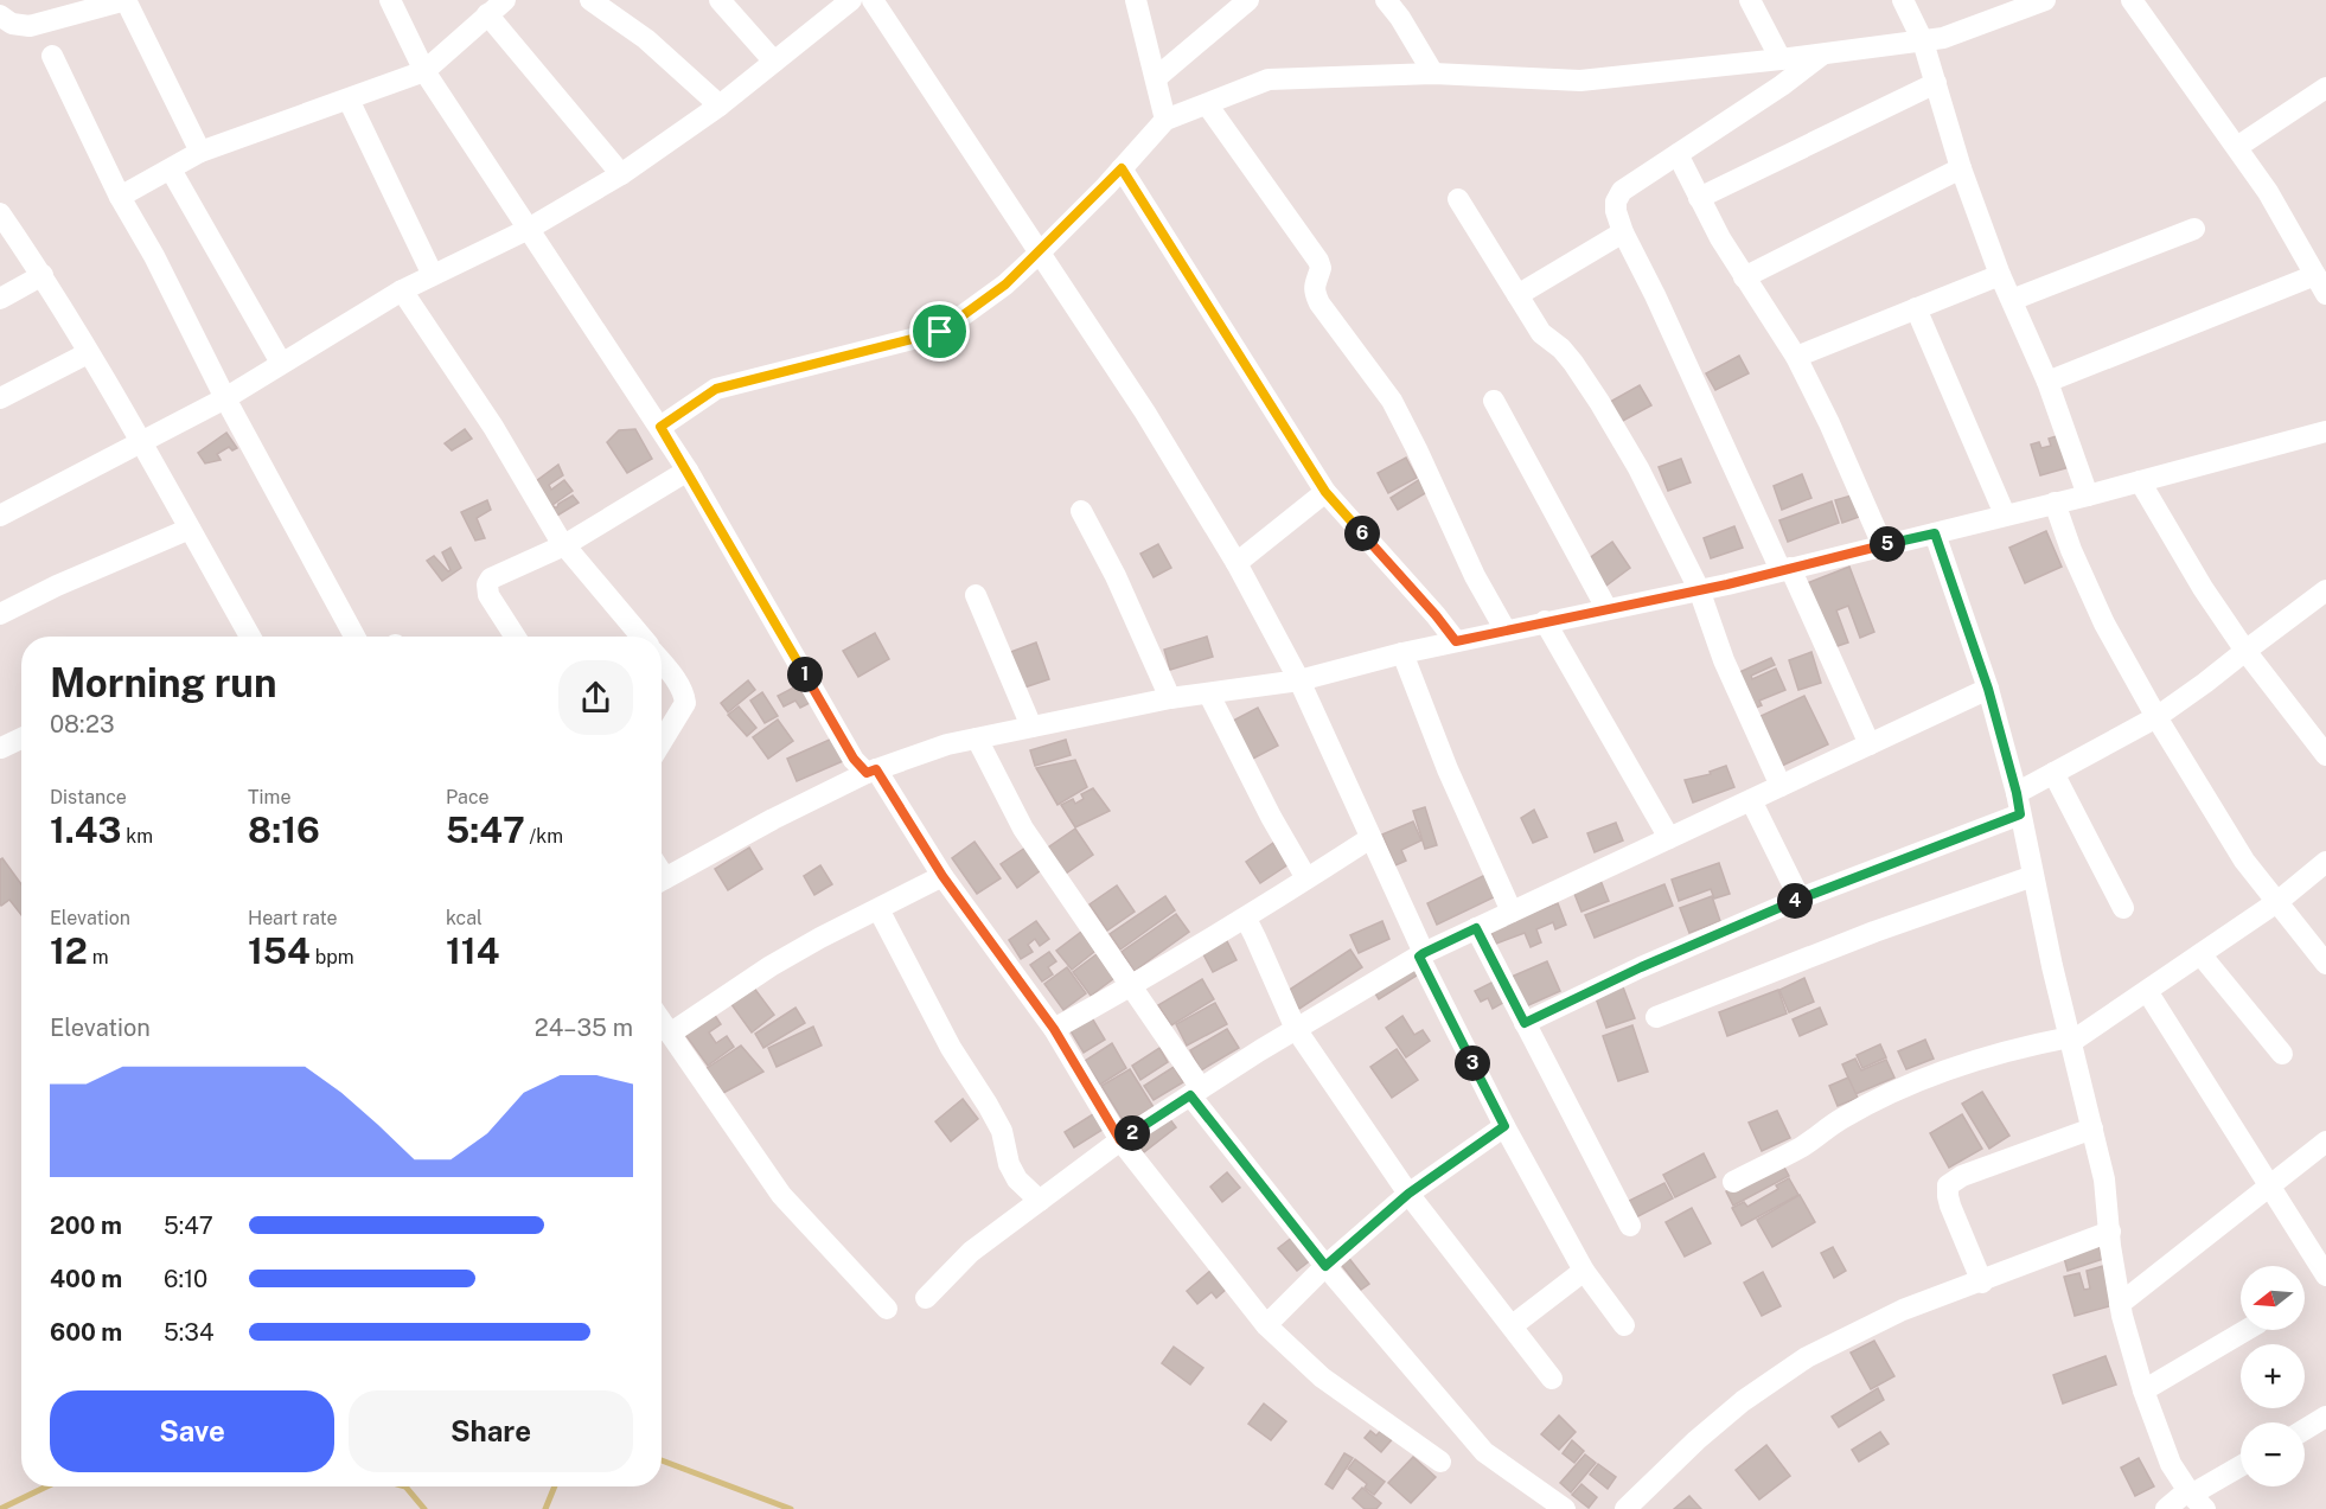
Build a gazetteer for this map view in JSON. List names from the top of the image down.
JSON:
{
  "north": "left",
  "page": {
    "pins": [
      "6",
      "5",
      "1",
      "4",
      "3",
      "2"
    ],
    "heading": ["Morning run", "08:23"],
    "stats": [
      ["Distance", "1.43 km"],
      ["Time", "8:16"],
      ["Pace", "5:47 /km"],
      ["Elevation", "12 m"],
      ["Heart rate", "154 bpm"],
      ["kcal", "114"]
    ],
    "chart": ["Elevation", "24–35 m"],
    "list": [
      {
        "name": "200 m",
        "note": "5:47"
      },
      {
        "name": "400 m",
        "note": "6:10"
      },
      {
        "name": "600 m",
        "note": "5:34"
      }
    ],
    "map_buttons": ["+", "−"],
    "buttons": ["Save", "Share"]
  }
}
